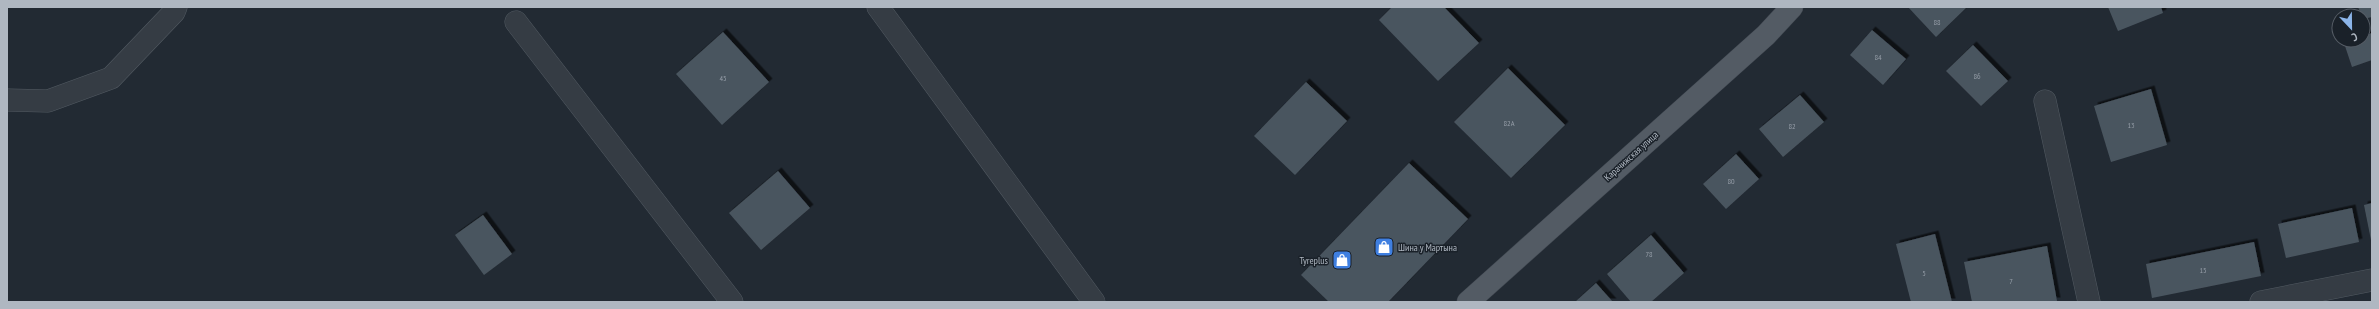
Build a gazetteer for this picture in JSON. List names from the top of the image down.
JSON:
{
  "streets": {
    "main road": ["Карачижская улица"]
  },
  "places": {
    "shop": ["Шина у Мартына", "Tyreplus"]
  },
  "house_numbers": [
    "88",
    "84",
    "86",
    "45",
    "82А",
    "13",
    "82",
    "80",
    "78",
    "15",
    "5",
    "7"
  ],
  "north": "bottom"
}
